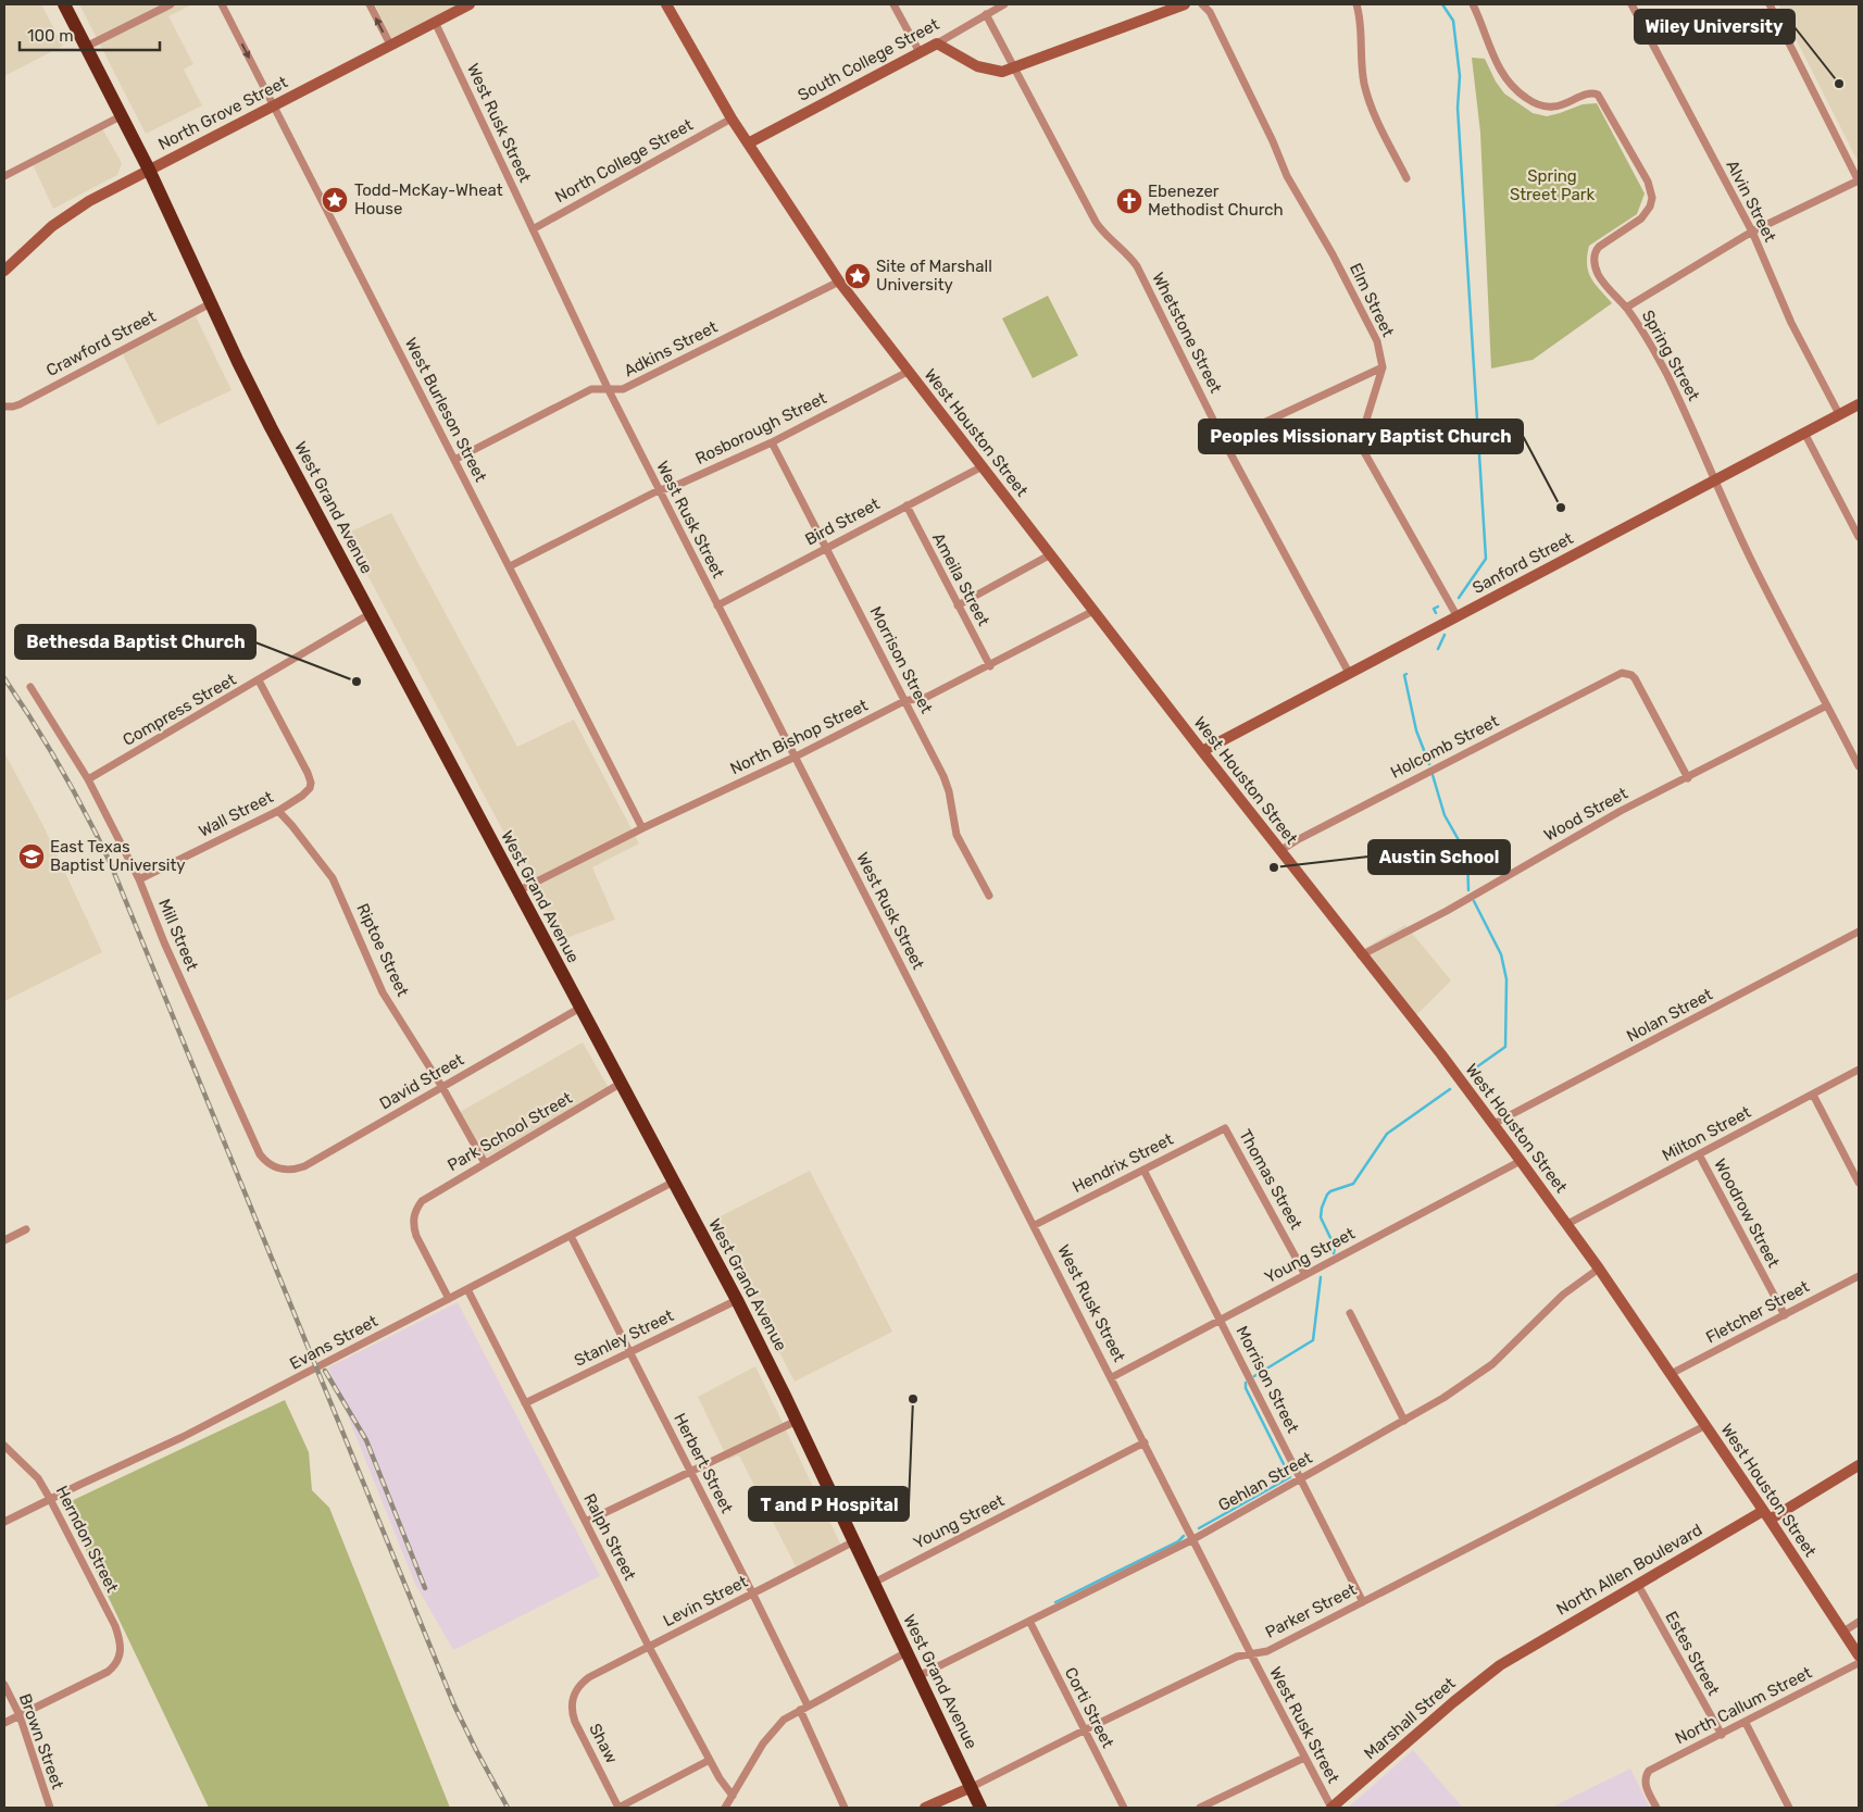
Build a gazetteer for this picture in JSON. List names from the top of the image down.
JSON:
{
  "streets": {
    "highway": ["West Grand Avenue"],
    "main road": [
      "South College Street",
      "North Grove Street",
      "West Houston Street",
      "Sanford Street",
      "North Allen Boulevard",
      "Parker Street",
      "Marshall Street"
    ],
    "street": [
      "West Rusk Street",
      "North College Street",
      "Alvin Street",
      "Elm Street",
      "Whetstone Street",
      "Crawford Street",
      "Adkins Street",
      "Spring Street",
      "West Burleson Street",
      "Rosborough Street",
      "Bird Street",
      "Ameila Street",
      "Morrison Street",
      "Compress Street",
      "North Bishop Street",
      "Holcomb Street",
      "Wall Street",
      "Wood Street",
      "Mill Street",
      "Riptoe Street",
      "Nolan Street",
      "David Street",
      "Park School Street",
      "Milton Street",
      "Hendrix Street",
      "Thomas Street",
      "Woodrow Street",
      "Young Street",
      "Fletcher Street",
      "Stanley Street",
      "Evans Street",
      "Herbert Street",
      "Gehlan Street",
      "Ralph Street",
      "Herndon Street",
      "Levin Street",
      "Estes Street",
      "North Callum Street",
      "Corti Street",
      "Brown Street",
      "Shaw"
    ]
  },
  "crossings": [
    ["South College Street", "Whetstone Street"],
    ["South College Street", "West Houston Street"],
    ["North Grove Street", "West Rusk Street"],
    ["North Grove Street", "West Burleson Street"],
    ["North Grove Street", "West Grand Avenue"],
    ["West Rusk Street", "North College Street"],
    ["West Rusk Street", "Adkins Street"],
    ["West Rusk Street", "Rosborough Street"],
    ["West Rusk Street", "Bird Street"],
    ["West Rusk Street", "North Bishop Street"],
    ["West Rusk Street", "Hendrix Street"],
    ["West Rusk Street", "Young Street"],
    ["West Rusk Street", "Gehlan Street"],
    ["West Rusk Street", "Parker Street"],
    ["West Rusk Street", "Marshall Street"],
    ["North College Street", "West Houston Street"],
    ["Alvin Street", "Sanford Street"],
    ["Elm Street", "Sanford Street"],
    ["Whetstone Street", "Sanford Street"],
    ["Crawford Street", "West Grand Avenue"],
    ["Adkins Street", "West Burleson Street"],
    ["Adkins Street", "West Houston Street"],
    ["Spring Street", "Sanford Street"],
    ["Spring Street", "Wood Street"],
    ["West Burleson Street", "Rosborough Street"],
    ["West Burleson Street", "North Bishop Street"],
    ["Rosborough Street", "West Houston Street"],
    ["Rosborough Street", "Morrison Street"],
    ["West Houston Street", "Bird Street"],
    ["West Houston Street", "Sanford Street"],
    ["West Houston Street", "North Bishop Street"],
    ["West Houston Street", "Holcomb Street"],
    ["West Houston Street", "Wood Street"],
    ["West Houston Street", "Nolan Street"],
    ["West Houston Street", "Milton Street"],
    ["West Houston Street", "Young Street"],
    ["West Houston Street", "Fletcher Street"],
    ["West Houston Street", "Gehlan Street"],
    ["West Houston Street", "North Allen Boulevard"],
    ["West Houston Street", "Parker Street"],
    ["West Grand Avenue", "Compress Street"],
    ["West Grand Avenue", "North Bishop Street"],
    ["West Grand Avenue", "David Street"],
    ["West Grand Avenue", "Park School Street"],
    ["West Grand Avenue", "Young Street"],
    ["West Grand Avenue", "Stanley Street"],
    ["West Grand Avenue", "Evans Street"],
    ["West Grand Avenue", "Gehlan Street"],
    ["West Grand Avenue", "Levin Street"],
    ["West Grand Avenue", "Parker Street"],
    ["Bird Street", "Ameila Street"],
    ["Bird Street", "Morrison Street"],
    ["Ameila Street", "North Bishop Street"],
    ["Morrison Street", "North Bishop Street"],
    ["Morrison Street", "Hendrix Street"],
    ["Morrison Street", "Young Street"],
    ["Morrison Street", "Gehlan Street"],
    ["Morrison Street", "Parker Street"],
    ["Compress Street", "Wall Street"],
    ["Compress Street", "Mill Street"],
    ["Holcomb Street", "Wood Street"],
    ["Wall Street", "Mill Street"],
    ["Wall Street", "Riptoe Street"],
    ["Mill Street", "David Street"],
    ["Riptoe Street", "David Street"],
    ["Riptoe Street", "Park School Street"],
    ["Park School Street", "Evans Street"],
    ["Milton Street", "Woodrow Street"],
    ["Hendrix Street", "Thomas Street"],
    ["Thomas Street", "Young Street"],
    ["Woodrow Street", "Fletcher Street"],
    ["Stanley Street", "Herbert Street"],
    ["Stanley Street", "Ralph Street"],
    ["Evans Street", "Herbert Street"],
    ["Evans Street", "Ralph Street"],
    ["Evans Street", "Herndon Street"],
    ["Herbert Street", "Levin Street"],
    ["Gehlan Street", "Corti Street"],
    ["Ralph Street", "Levin Street"],
    ["Herndon Street", "Brown Street"],
    ["North Allen Boulevard", "Estes Street"],
    ["North Allen Boulevard", "Marshall Street"],
    ["Levin Street", "Shaw"],
    ["Parker Street", "Corti Street"],
    ["Estes Street", "North Callum Street"]
  ],
  "parks": ["Spring Street Park"],
  "places": {
    "other": [
      "Wiley University",
      "Peoples Missionary Baptist Church",
      "Bethesda Baptist Church",
      "Austin School",
      "T and P Hospital"
    ],
    "place": ["Todd-McKay-Wheat House", "Site of Marshall University"],
    "church": ["Ebenezer Methodist Church"],
    "school or university": ["East Texas Baptist University"]
  },
  "scale_bar": "100 m"
}
